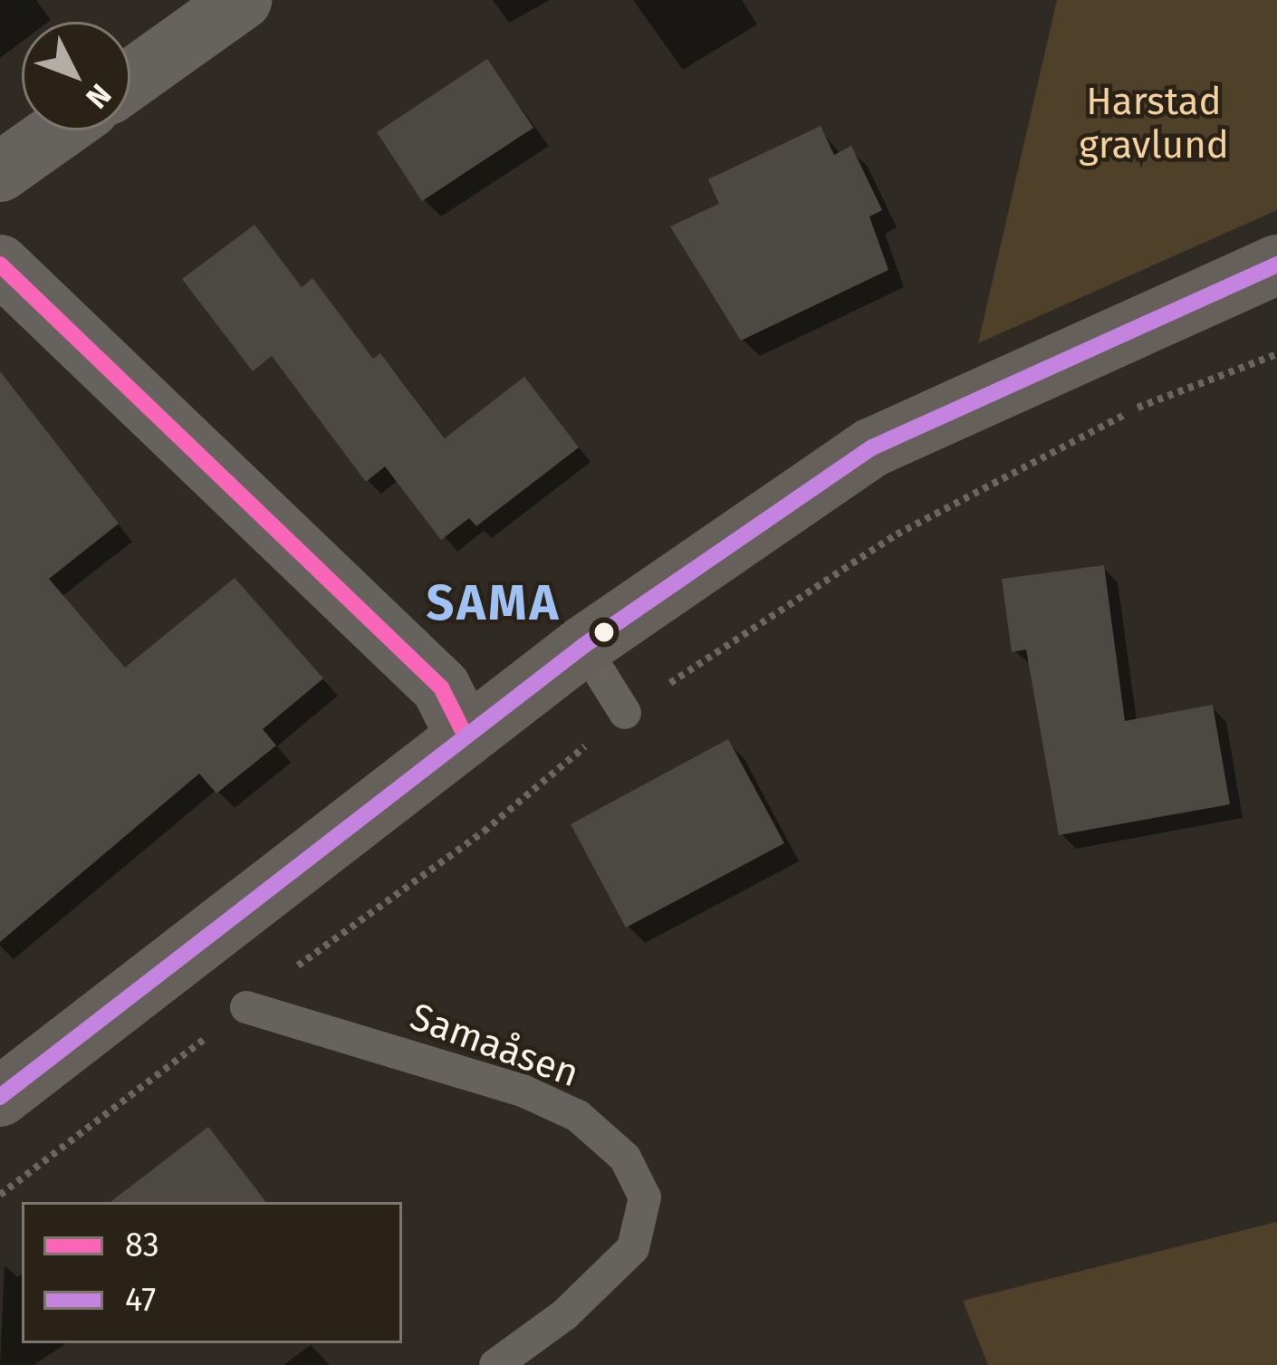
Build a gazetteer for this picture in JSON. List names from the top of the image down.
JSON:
{
  "streets": {
    "lane": ["Samaåsen"]
  },
  "districts": ["SAMA"],
  "parks": ["Harstad gravlund"],
  "lines": ["transit line 83", "transit line 47"],
  "legend": ["83", "47"],
  "north": "bottom right"
}
